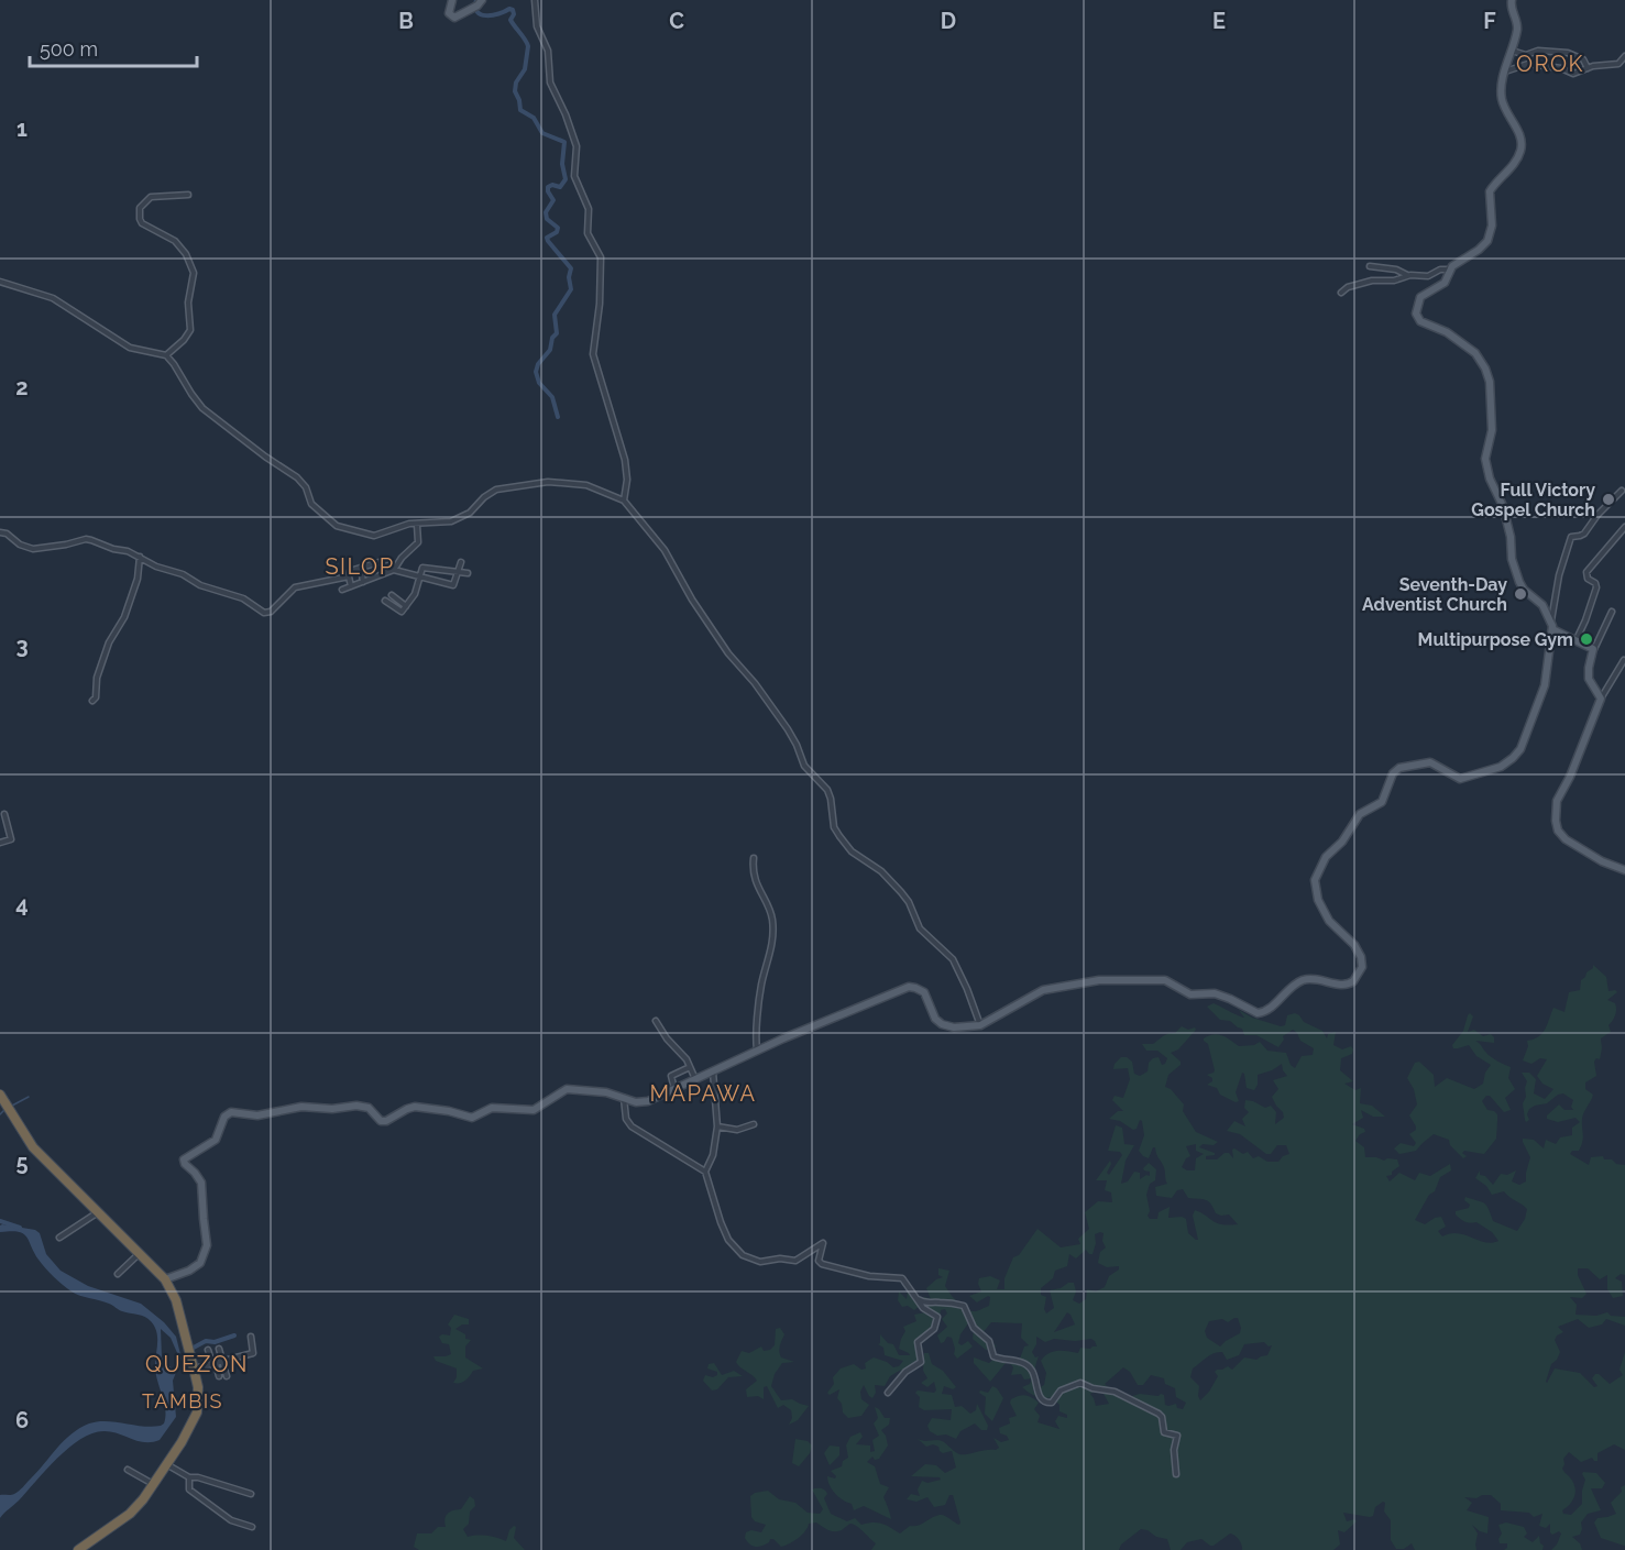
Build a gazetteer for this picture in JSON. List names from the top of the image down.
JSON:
{
  "districts": [
    "OROK",
    "SILOP",
    "MAPAWA",
    "QUEZON",
    "TAMBIS"
  ],
  "places": ["Full Victory Gospel Church", "Seventh-Day Adventist Church", "Multipurpose Gym"],
  "scale_bar": "500 m",
  "grid": {
    "columns": [
      "B",
      "C",
      "D",
      "E",
      "F"
    ],
    "rows": [
      "1",
      "2",
      "3",
      "4",
      "5",
      "6"
    ]
  }
}
